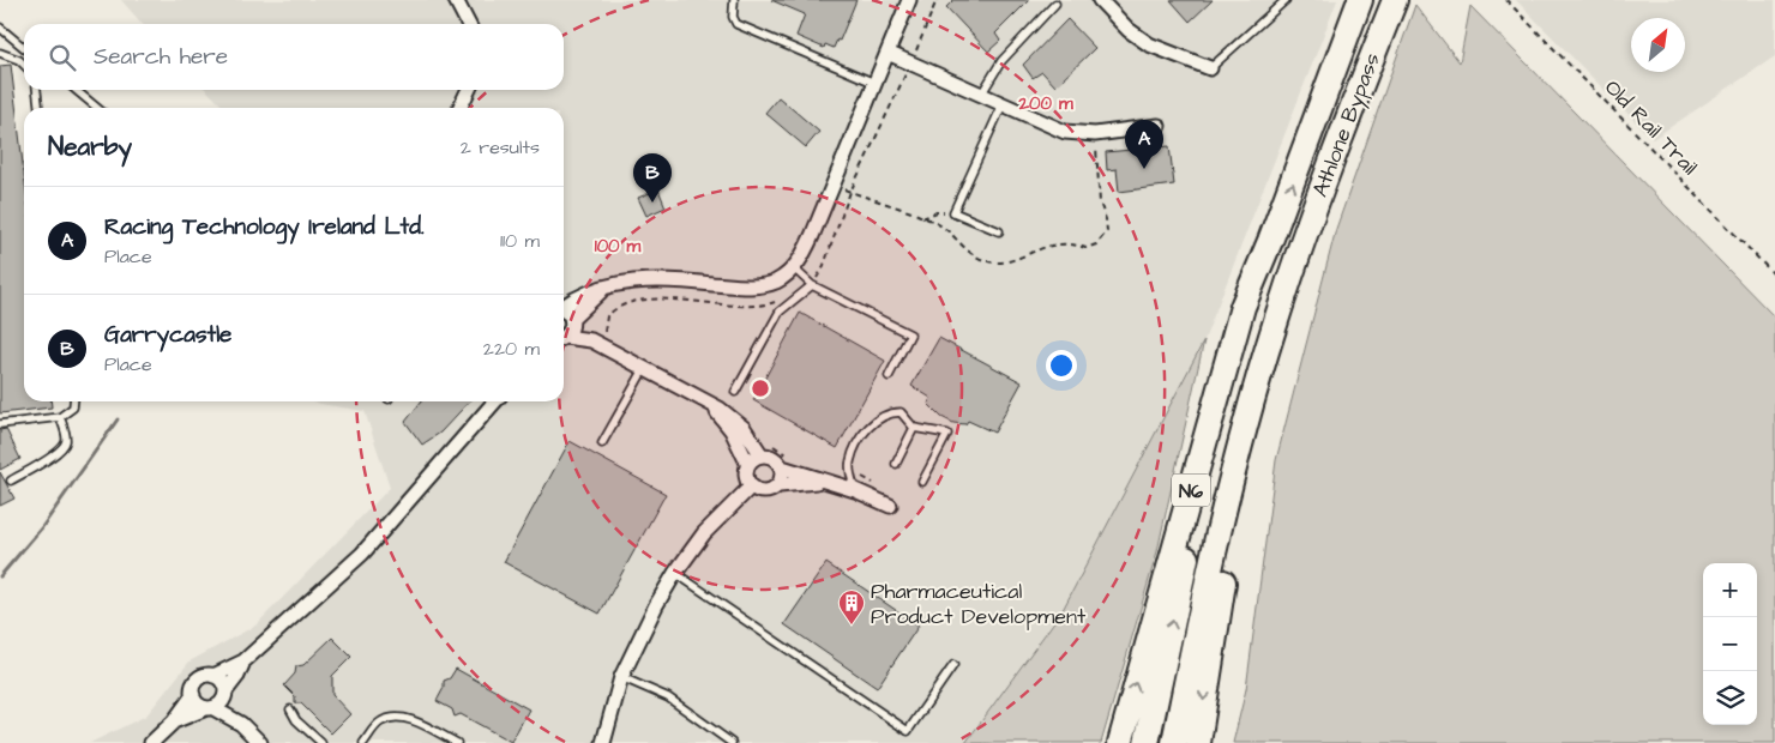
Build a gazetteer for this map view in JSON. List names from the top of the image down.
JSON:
{
  "streets": {
    "highway": ["Athlone Bypass", "N6"],
    "path": ["Old Rail Trail"]
  },
  "crossings": [
    ["Athlone Bypass", "N6"]
  ],
  "places": {
    "building": ["Pharmaceutical Product Development"]
  },
  "north": "top right",
  "page": {
    "search": "Search here",
    "heading": ["Nearby", "2 results"],
    "pins": ["A", "B"],
    "list": [
      {
        "mark": "A",
        "name": "Racing Technology Ireland Ltd.",
        "note": "Place",
        "value": "110 m"
      },
      {
        "mark": "B",
        "name": "Garrycastle",
        "note": "Place",
        "value": "220 m"
      }
    ],
    "map_buttons": ["+", "−"]
  },
  "rings": ["200 m", "100 m"]
}
